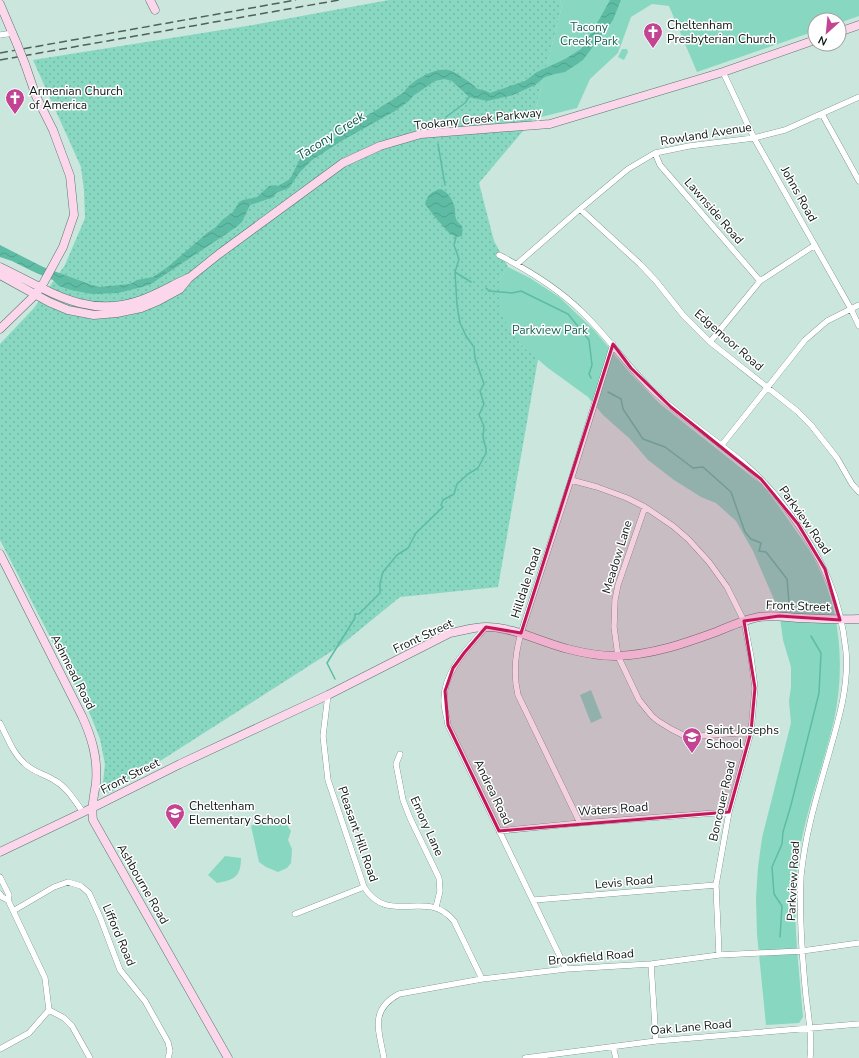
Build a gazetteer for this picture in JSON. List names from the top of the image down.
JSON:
{
  "streets": {
    "street": [
      "Tookany Creek Parkway",
      "Rowland Avenue",
      "Johns Road",
      "Lawnside Road",
      "Edgemoor Road",
      "Parkview Road",
      "Meadow Lane",
      "Hilldale Road",
      "Front Street",
      "Ashmead Road",
      "Andrea Road",
      "Boncouer Road",
      "Waters Road",
      "Emory Lane",
      "Pleasant Hill Road",
      "Levis Road",
      "Ashbourne Road",
      "Lifford Road",
      "Brookfield Road",
      "Oak Lane Road"
    ]
  },
  "crossings": [
    ["Tookany Creek Parkway", "Johns Road"],
    ["Rowland Avenue", "Johns Road"],
    ["Rowland Avenue", "Lawnside Road"],
    ["Rowland Avenue", "Edgemoor Road"],
    ["Rowland Avenue", "Parkview Road"],
    ["Parkview Road", "Hilldale Road"],
    ["Parkview Road", "Front Street"],
    ["Parkview Road", "Brookfield Road"],
    ["Parkview Road", "Oak Lane Road"],
    ["Meadow Lane", "Front Street"],
    ["Meadow Lane", "Boncouer Road"],
    ["Hilldale Road", "Front Street"],
    ["Hilldale Road", "Boncouer Road"],
    ["Hilldale Road", "Waters Road"],
    ["Front Street", "Ashmead Road"],
    ["Front Street", "Andrea Road"],
    ["Front Street", "Boncouer Road"],
    ["Front Street", "Pleasant Hill Road"],
    ["Front Street", "Ashbourne Road"],
    ["Ashmead Road", "Ashbourne Road"],
    ["Andrea Road", "Waters Road"],
    ["Andrea Road", "Levis Road"],
    ["Andrea Road", "Brookfield Road"],
    ["Boncouer Road", "Waters Road"],
    ["Boncouer Road", "Levis Road"],
    ["Boncouer Road", "Brookfield Road"],
    ["Emory Lane", "Pleasant Hill Road"]
  ],
  "water": ["Tacony Creek"],
  "parks": ["Tacony Creek Park", "Parkview Park"],
  "places": {
    "church": ["Cheltenham Presbyterian Church", "Armenian Church of America"],
    "school or university": ["Saint Josephs School", "Cheltenham Elementary School"]
  },
  "north": "bottom left"
}
